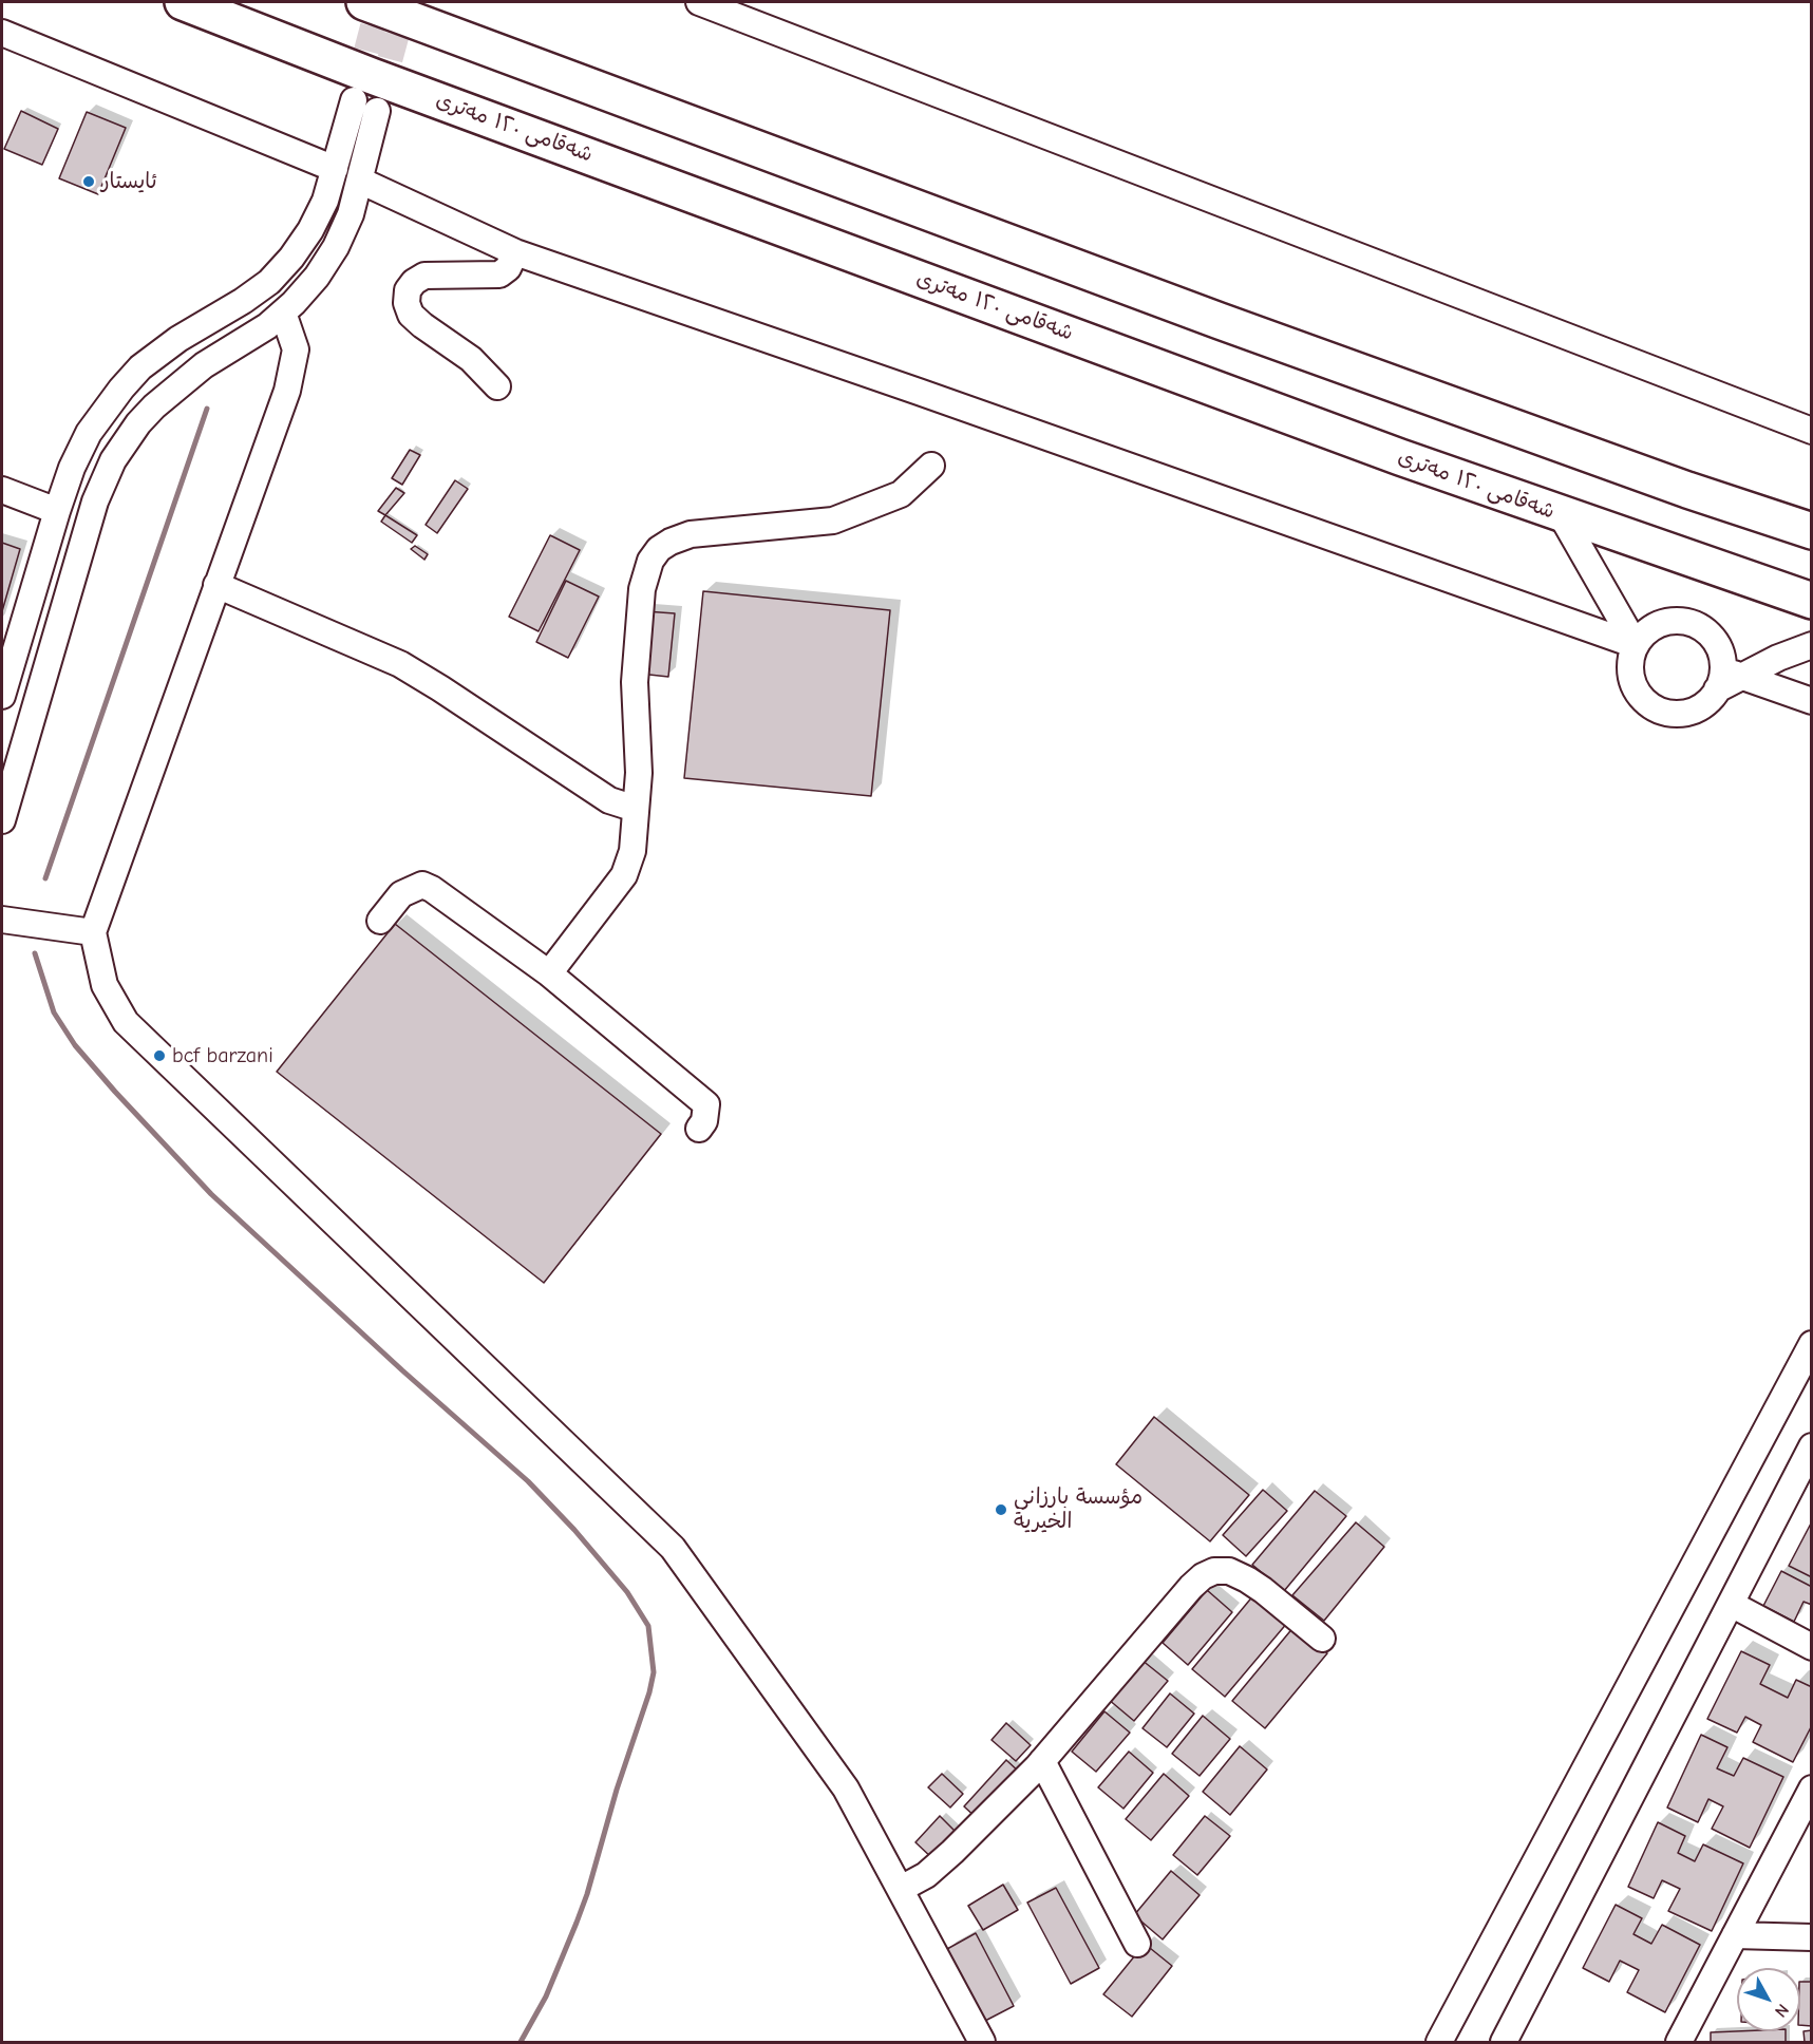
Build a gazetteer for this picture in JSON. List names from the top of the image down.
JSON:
{
  "streets": {
    "highway": ["شەقامی ١٢٠ مەتری"]
  },
  "places": ["ئایستار", "bcf barzani", "مؤسسة بارزانی الخیریة"],
  "north": "bottom right"
}
